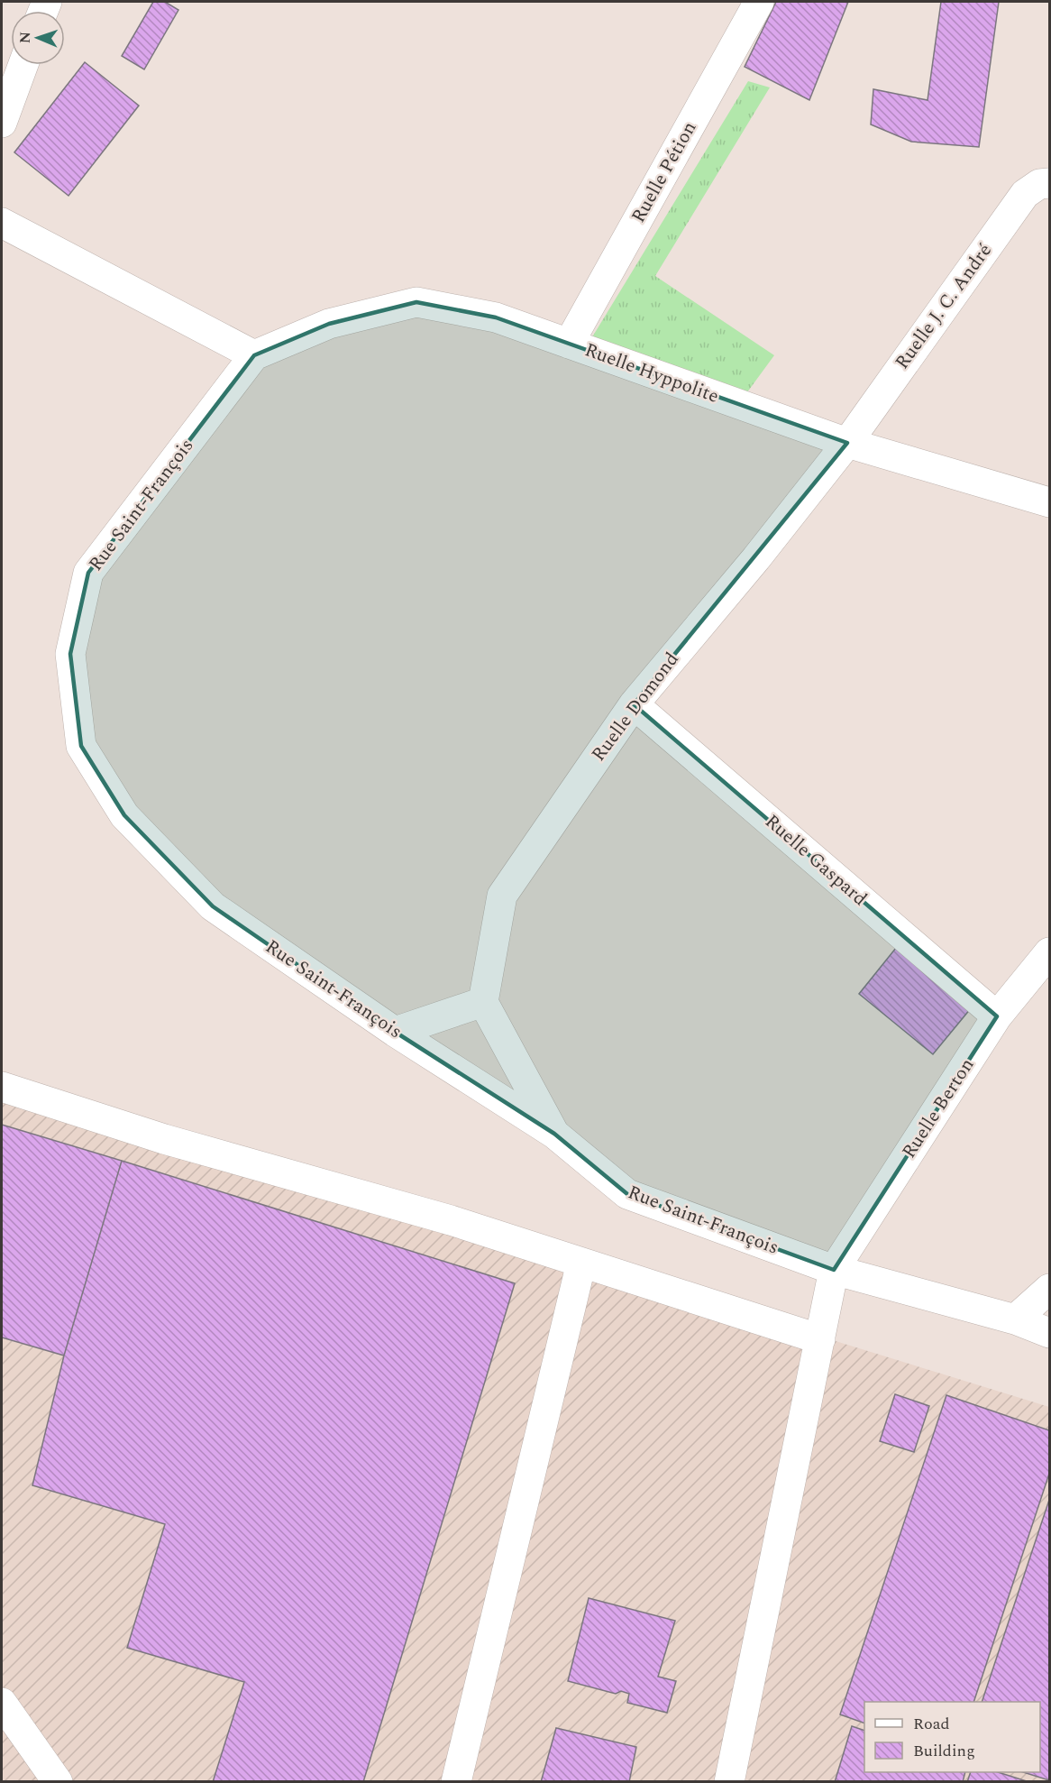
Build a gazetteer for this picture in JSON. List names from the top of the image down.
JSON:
{
  "streets": {
    "street": [
      "Ruelle Pétion",
      "Ruelle J. C. André",
      "Ruelle Hyppolite",
      "Rue Saint-François",
      "Ruelle Domond",
      "Ruelle Gaspard",
      "Ruelle Berton"
    ]
  },
  "crossings": [
    ["Ruelle Pétion", "Ruelle Hyppolite"],
    ["Ruelle J. C. André", "Ruelle Hyppolite"],
    ["Ruelle J. C. André", "Ruelle Domond"],
    ["Ruelle Hyppolite", "Rue Saint-François"],
    ["Ruelle Hyppolite", "Ruelle Domond"],
    ["Rue Saint-François", "Ruelle Berton"],
    ["Ruelle Domond", "Ruelle Gaspard"],
    ["Ruelle Gaspard", "Ruelle Berton"]
  ],
  "legend": ["Road", "Building"],
  "north": "left"
}
